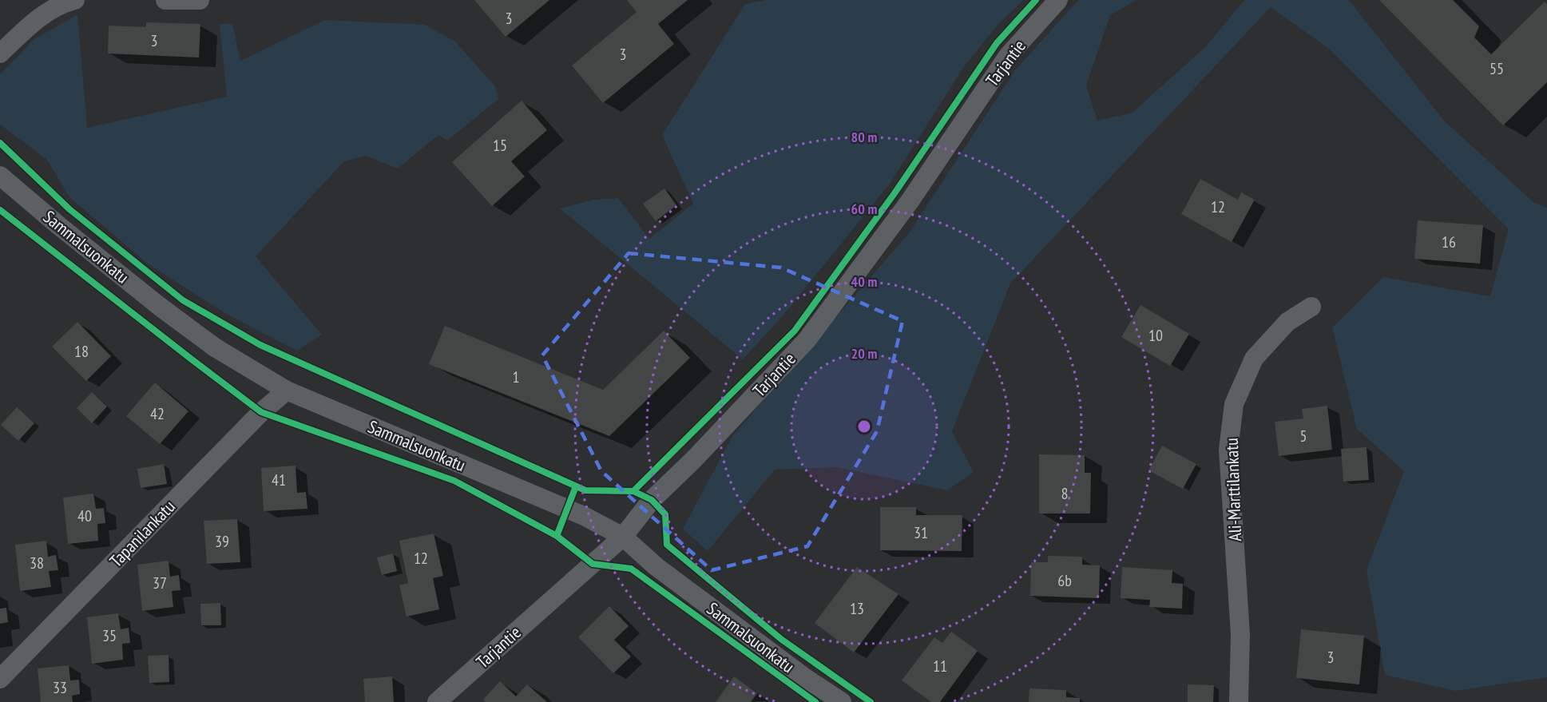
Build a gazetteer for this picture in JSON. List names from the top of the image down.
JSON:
{
  "streets": {
    "street": [
      "Tarjantie",
      "Sammalsuonkatu",
      "Ali-Marttilankatu",
      "Tapanilankatu"
    ]
  },
  "crossings": [
    ["Tarjantie", "Sammalsuonkatu"],
    ["Sammalsuonkatu", "Tapanilankatu"]
  ],
  "house_numbers": [
    "3",
    "3",
    "3",
    "55",
    "15",
    "12",
    "16",
    "10",
    "18",
    "1",
    "42",
    "5",
    "41",
    "8",
    "40",
    "31",
    "39",
    "12",
    "38",
    "6b",
    "37",
    "13",
    "35",
    "3",
    "11",
    "33"
  ],
  "rings": [
    "80 m",
    "60 m",
    "40 m",
    "20 m"
  ]
}
